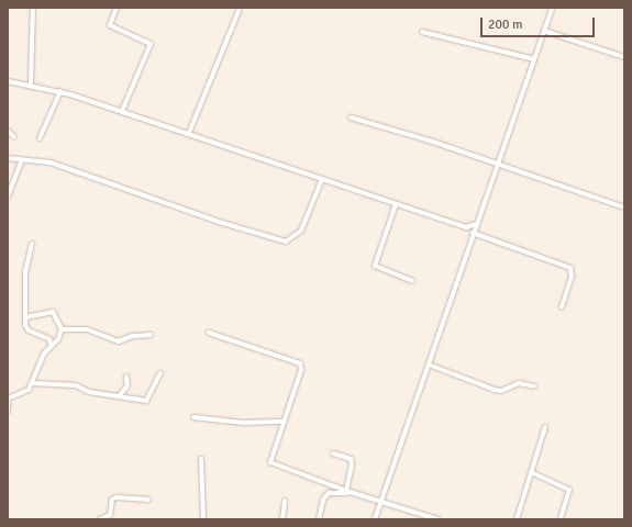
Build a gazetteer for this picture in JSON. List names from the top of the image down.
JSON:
{
  "scale_bar": "200 m"
}
